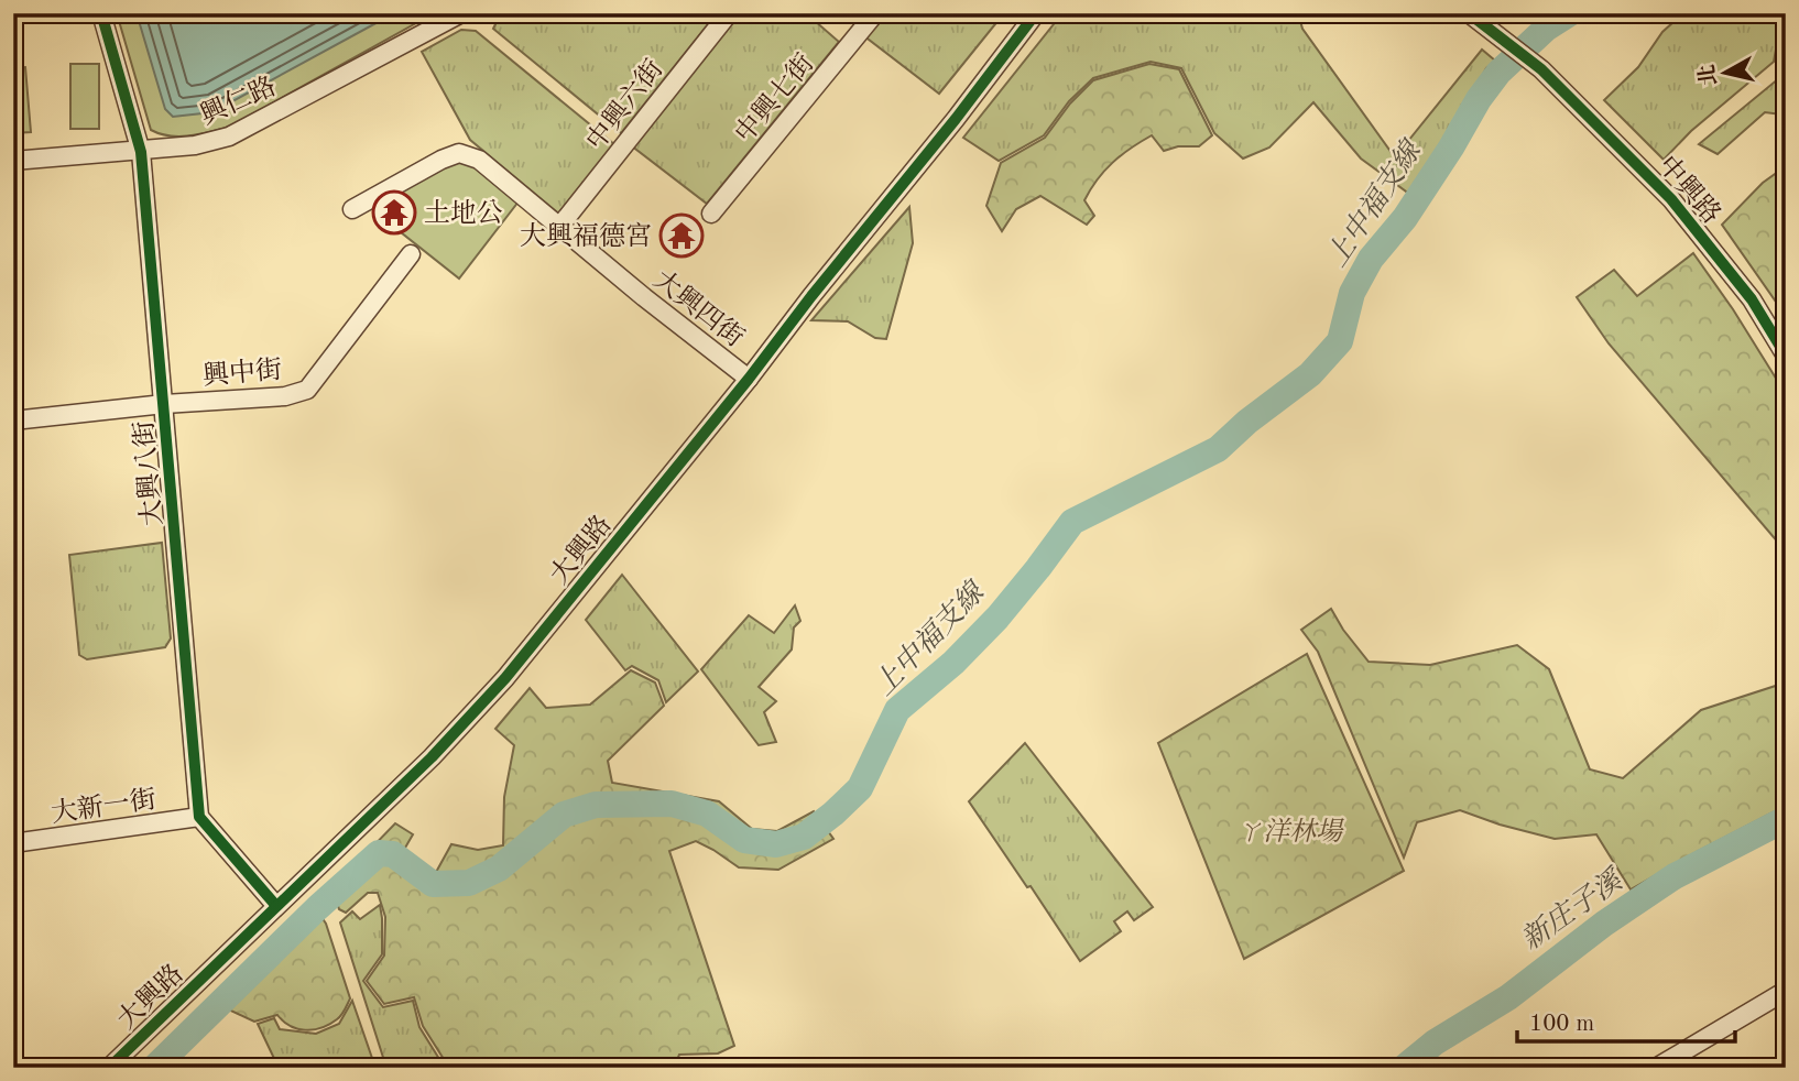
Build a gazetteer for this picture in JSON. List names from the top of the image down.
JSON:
{
  "streets": {
    "street": [
      "中興七街",
      "興仁路",
      "中興六街",
      "中興路",
      "大興四街",
      "興中街",
      "大興八街",
      "大興路",
      "大新一街"
    ]
  },
  "crossings": [
    ["興仁路", "大興八街"],
    ["中興六街", "大興四街"],
    ["大興四街", "大興路"],
    ["興中街", "大興八街"],
    ["大興八街", "大新一街"]
  ],
  "water": ["上中福支線", "新庄子溪"],
  "parks": ["ㄚ洋林場"],
  "places": {
    "temple": ["土地公", "大興福德宮"]
  },
  "scale_bar": "100 m",
  "north": "left"
}
